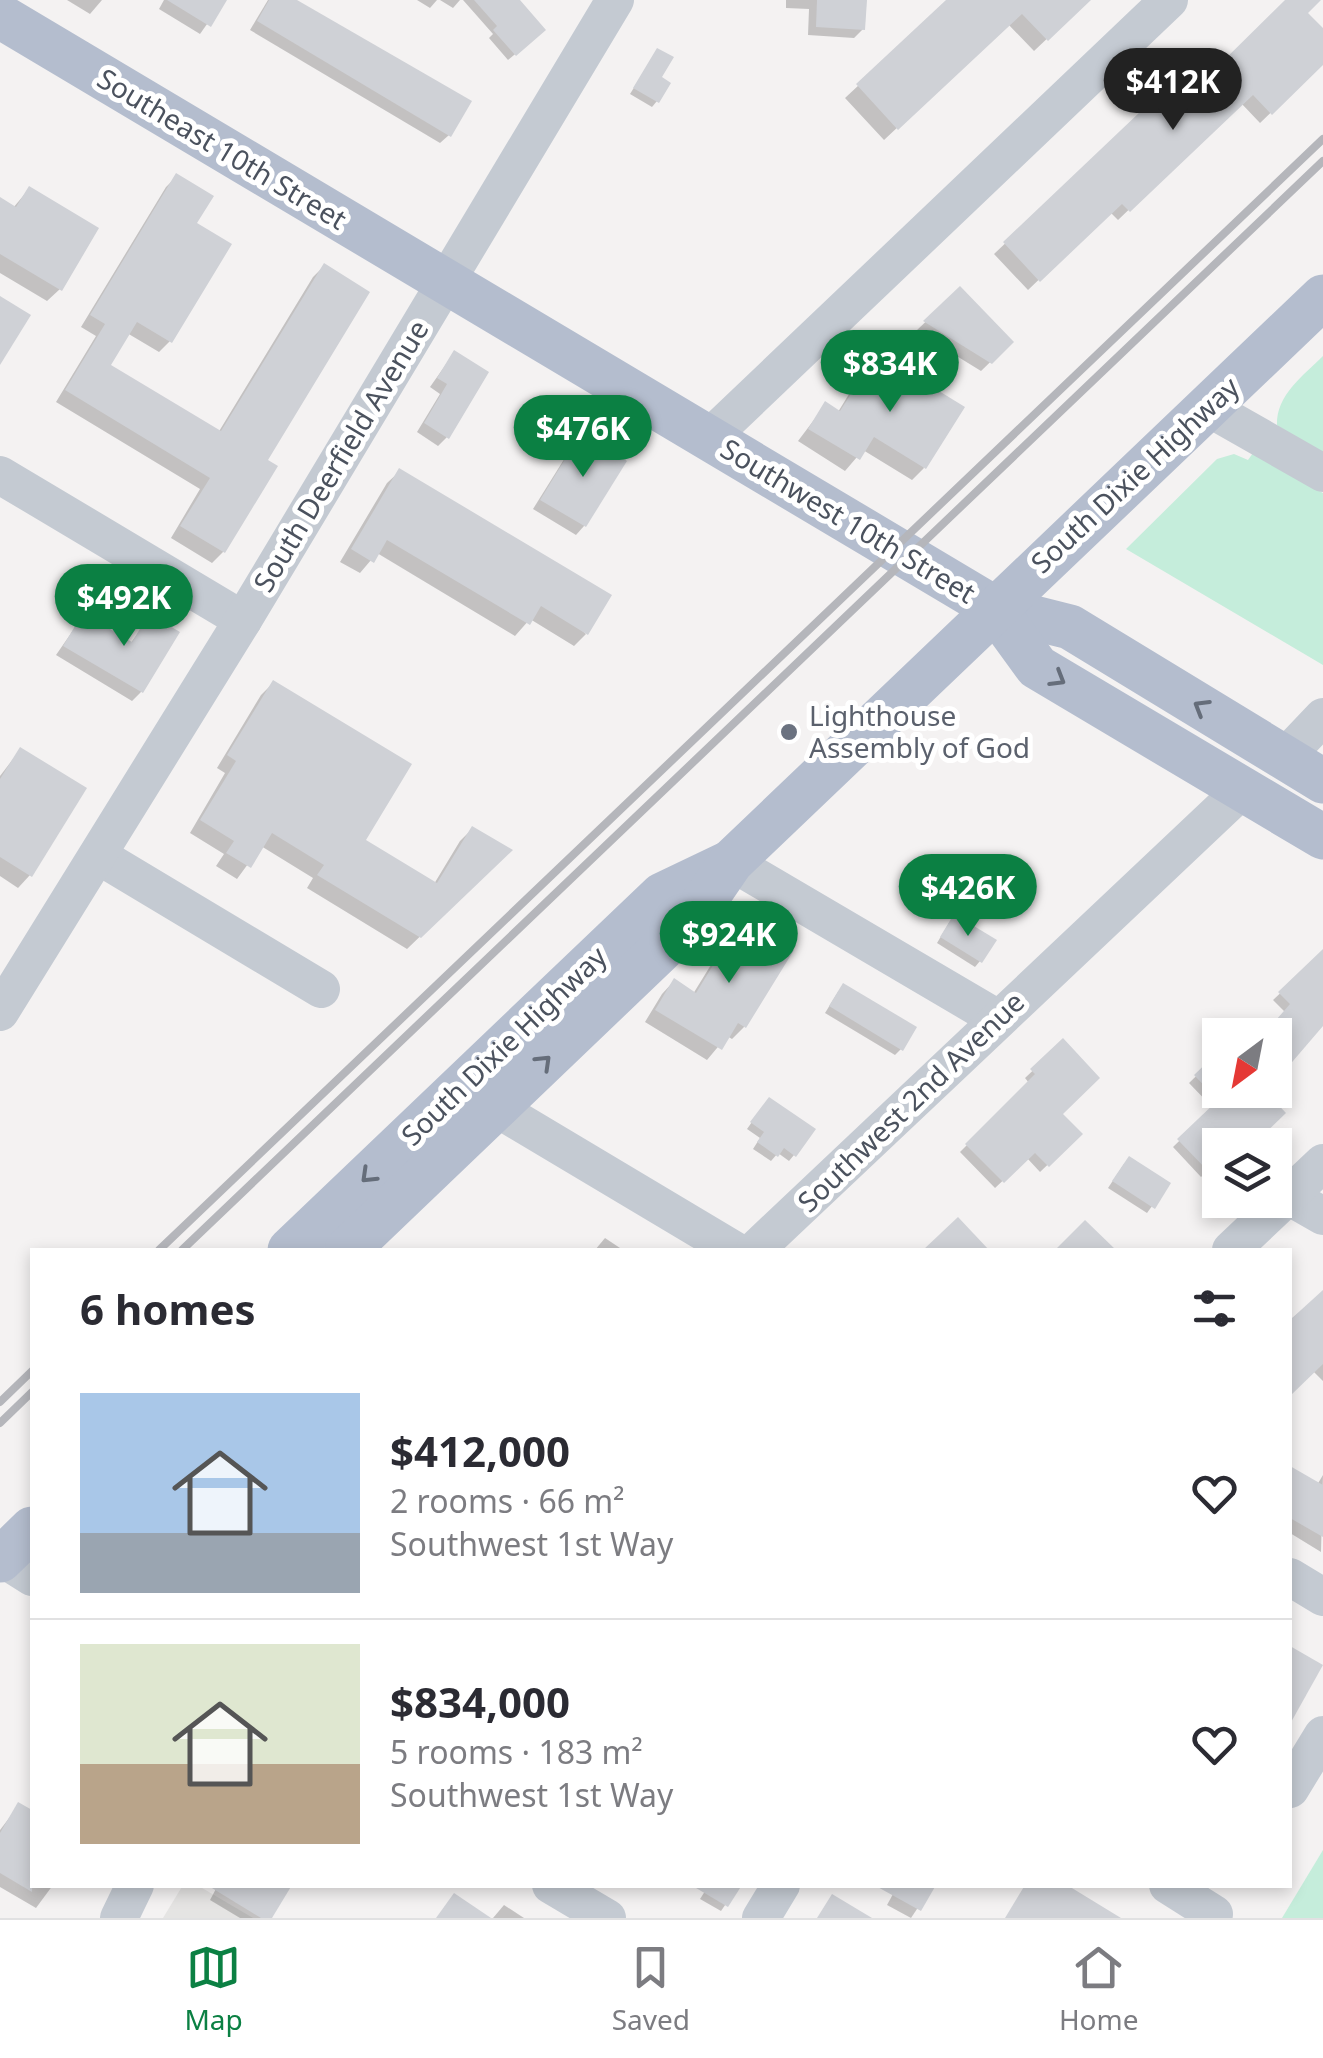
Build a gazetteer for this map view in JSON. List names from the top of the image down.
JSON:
{
  "streets": {
    "main road": ["Southeast 10th Street", "South Dixie Highway", "Southwest 10th Street"],
    "street": ["South Deerfield Avenue", "Southwest 2nd Avenue"]
  },
  "crossings": [
    ["Southeast 10th Street", "South Deerfield Avenue"],
    ["Southeast 10th Street", "Southwest 10th Street"],
    ["South Deerfield Avenue", "Southwest 10th Street"],
    ["South Dixie Highway", "Southwest 10th Street"],
    ["Southwest 10th Street", "Southwest 2nd Avenue"]
  ],
  "places": ["Lighthouse Assembly of God"],
  "north": "bottom left",
  "page": {
    "price": [
      "$412K",
      "$834K",
      "$476K",
      "$492K",
      "$426K",
      "$924K"
    ],
    "heading": "6 homes",
    "list": [
      {
        "name": "$412,000",
        "note": "2 rooms · 66 m² · Southwest 1st Way"
      },
      {
        "name": "$834,000",
        "note": "5 rooms · 183 m² · Southwest 1st Way"
      }
    ],
    "tabs": ["Map", "Saved", "Home"]
  }
}
